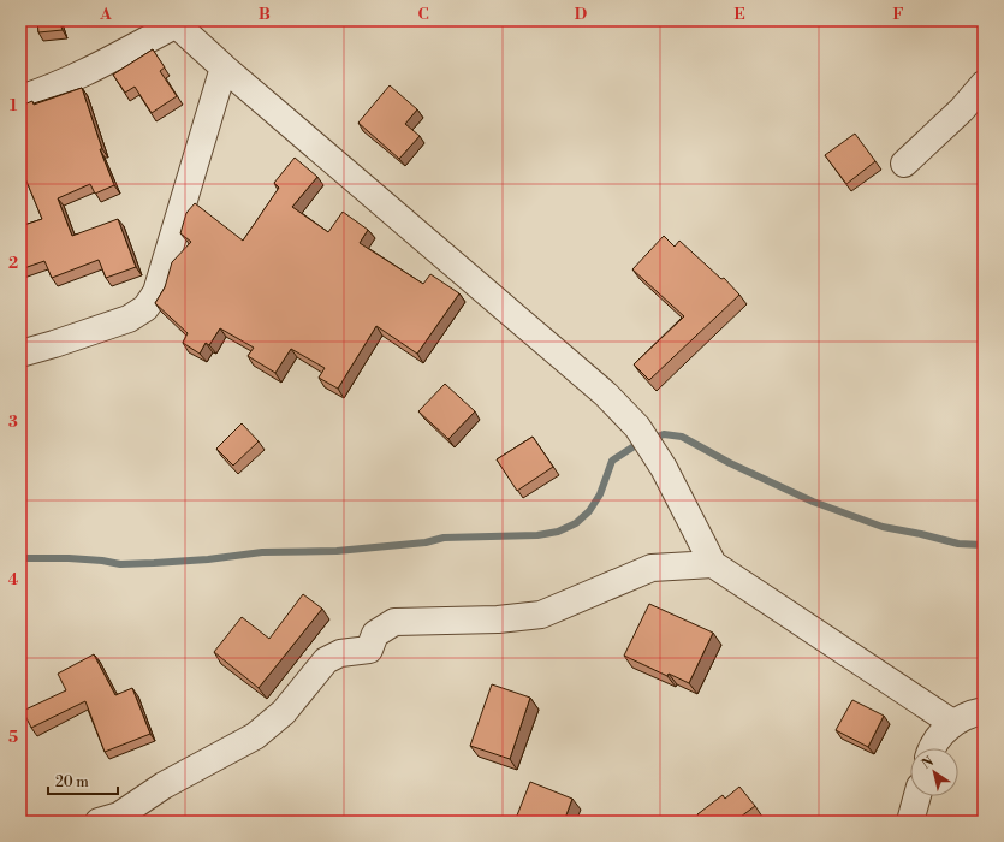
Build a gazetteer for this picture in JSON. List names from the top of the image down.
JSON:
{
  "scale_bar": "20 m",
  "north": "top left",
  "grid": {
    "columns": [
      "A",
      "B",
      "C",
      "D",
      "E",
      "F"
    ],
    "rows": [
      "1",
      "2",
      "3",
      "4",
      "5"
    ]
  }
}
